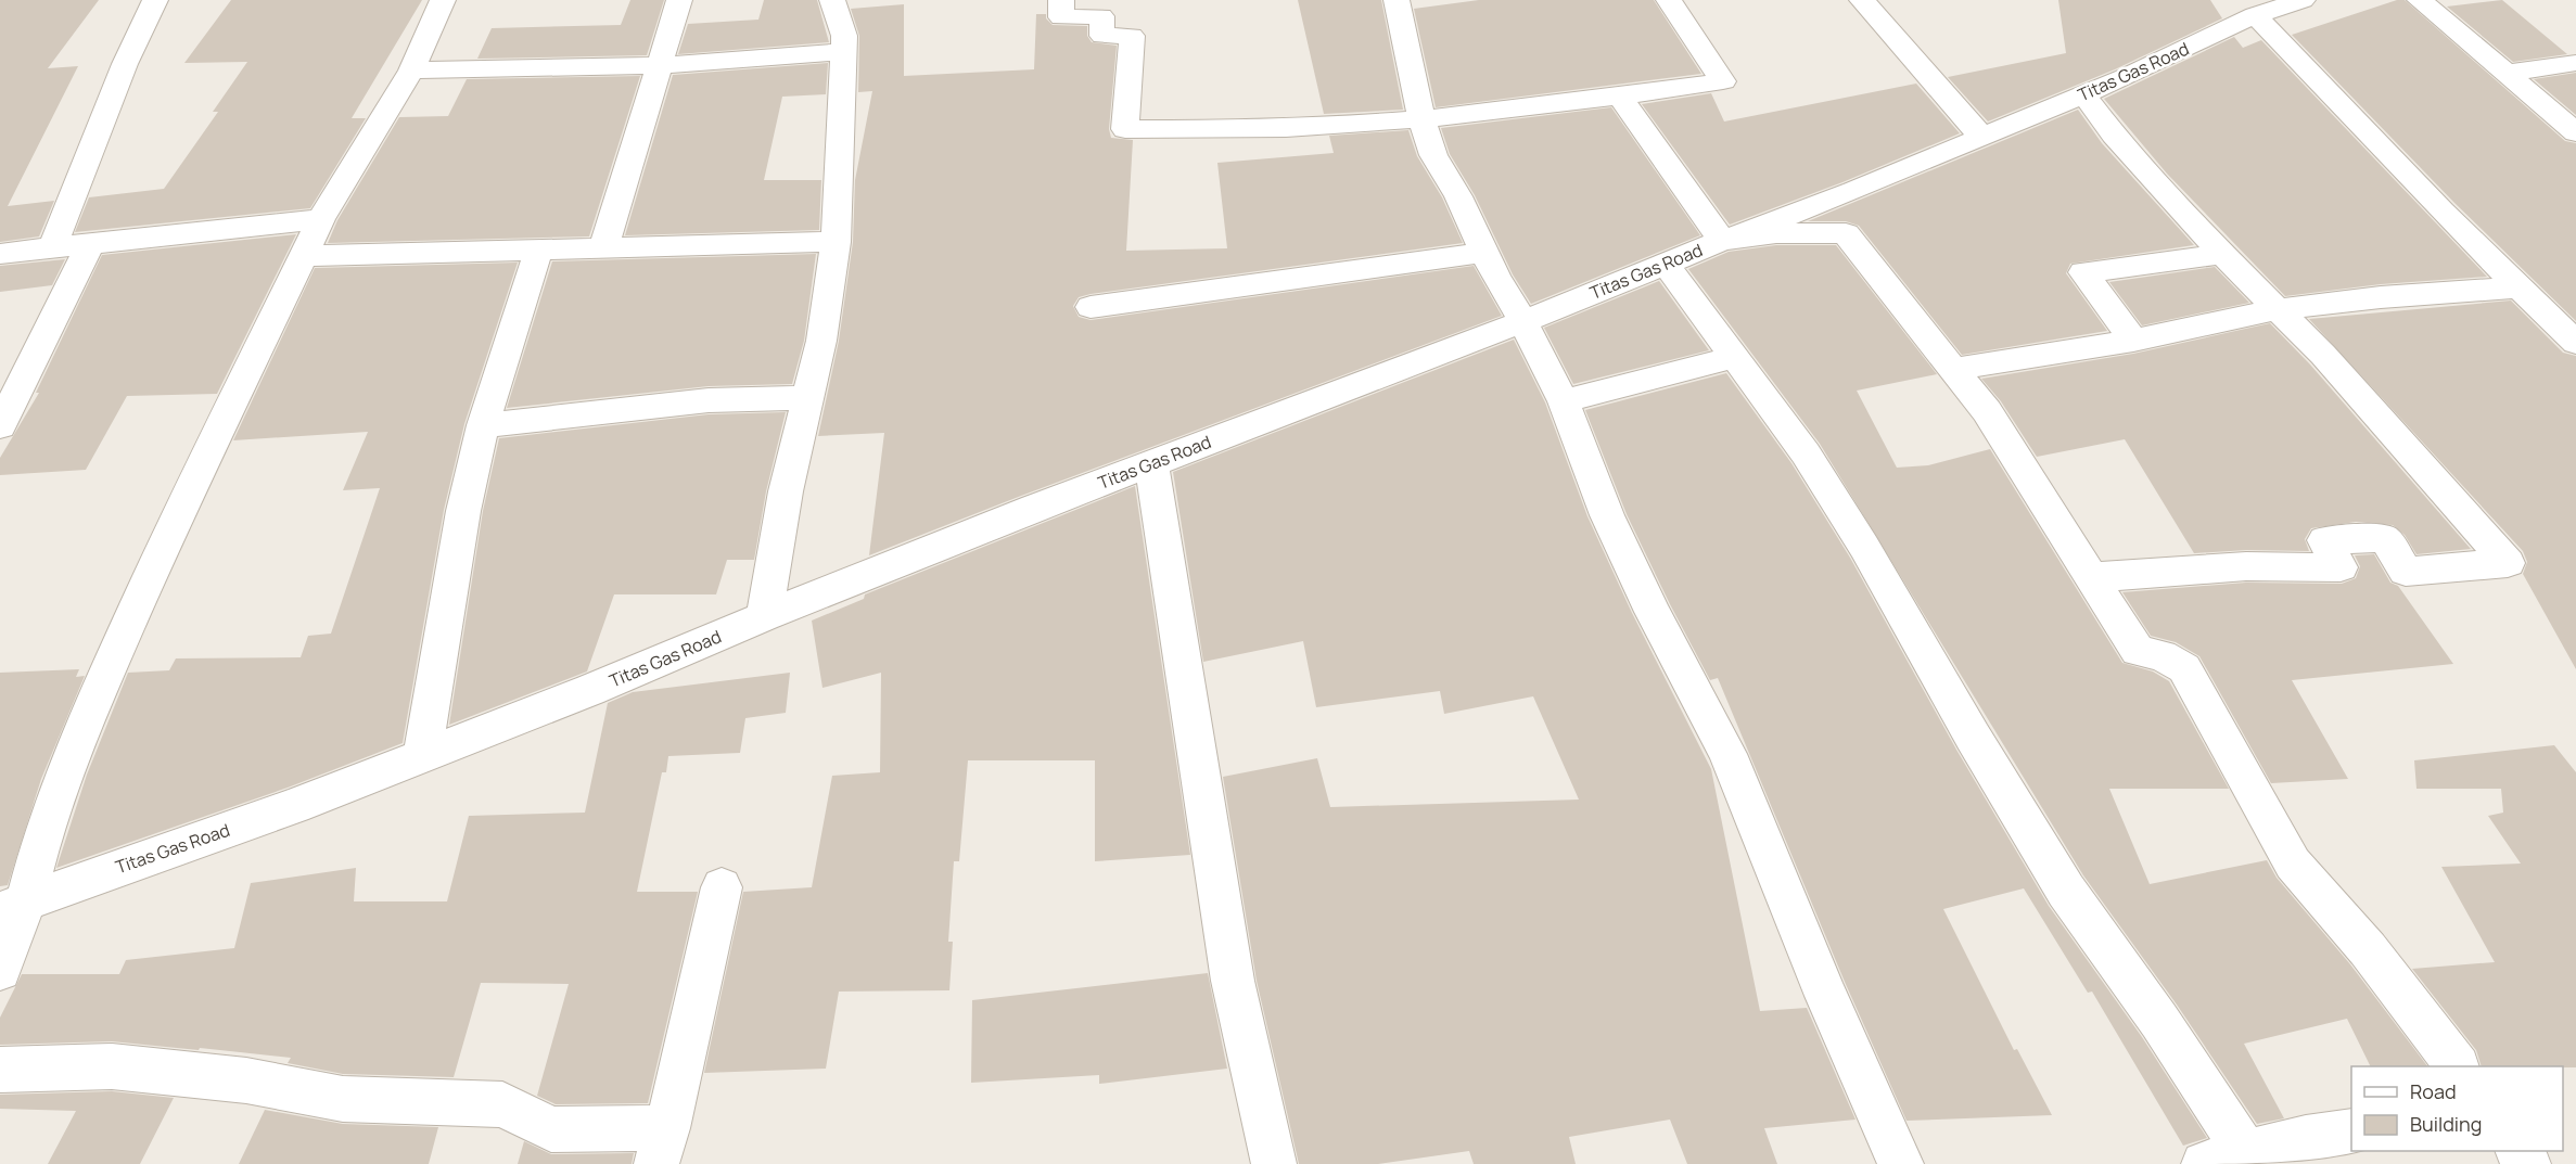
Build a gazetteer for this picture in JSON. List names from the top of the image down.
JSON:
{
  "streets": {
    "street": ["Titas Gas Road"]
  },
  "legend": ["Road", "Building"]
}
